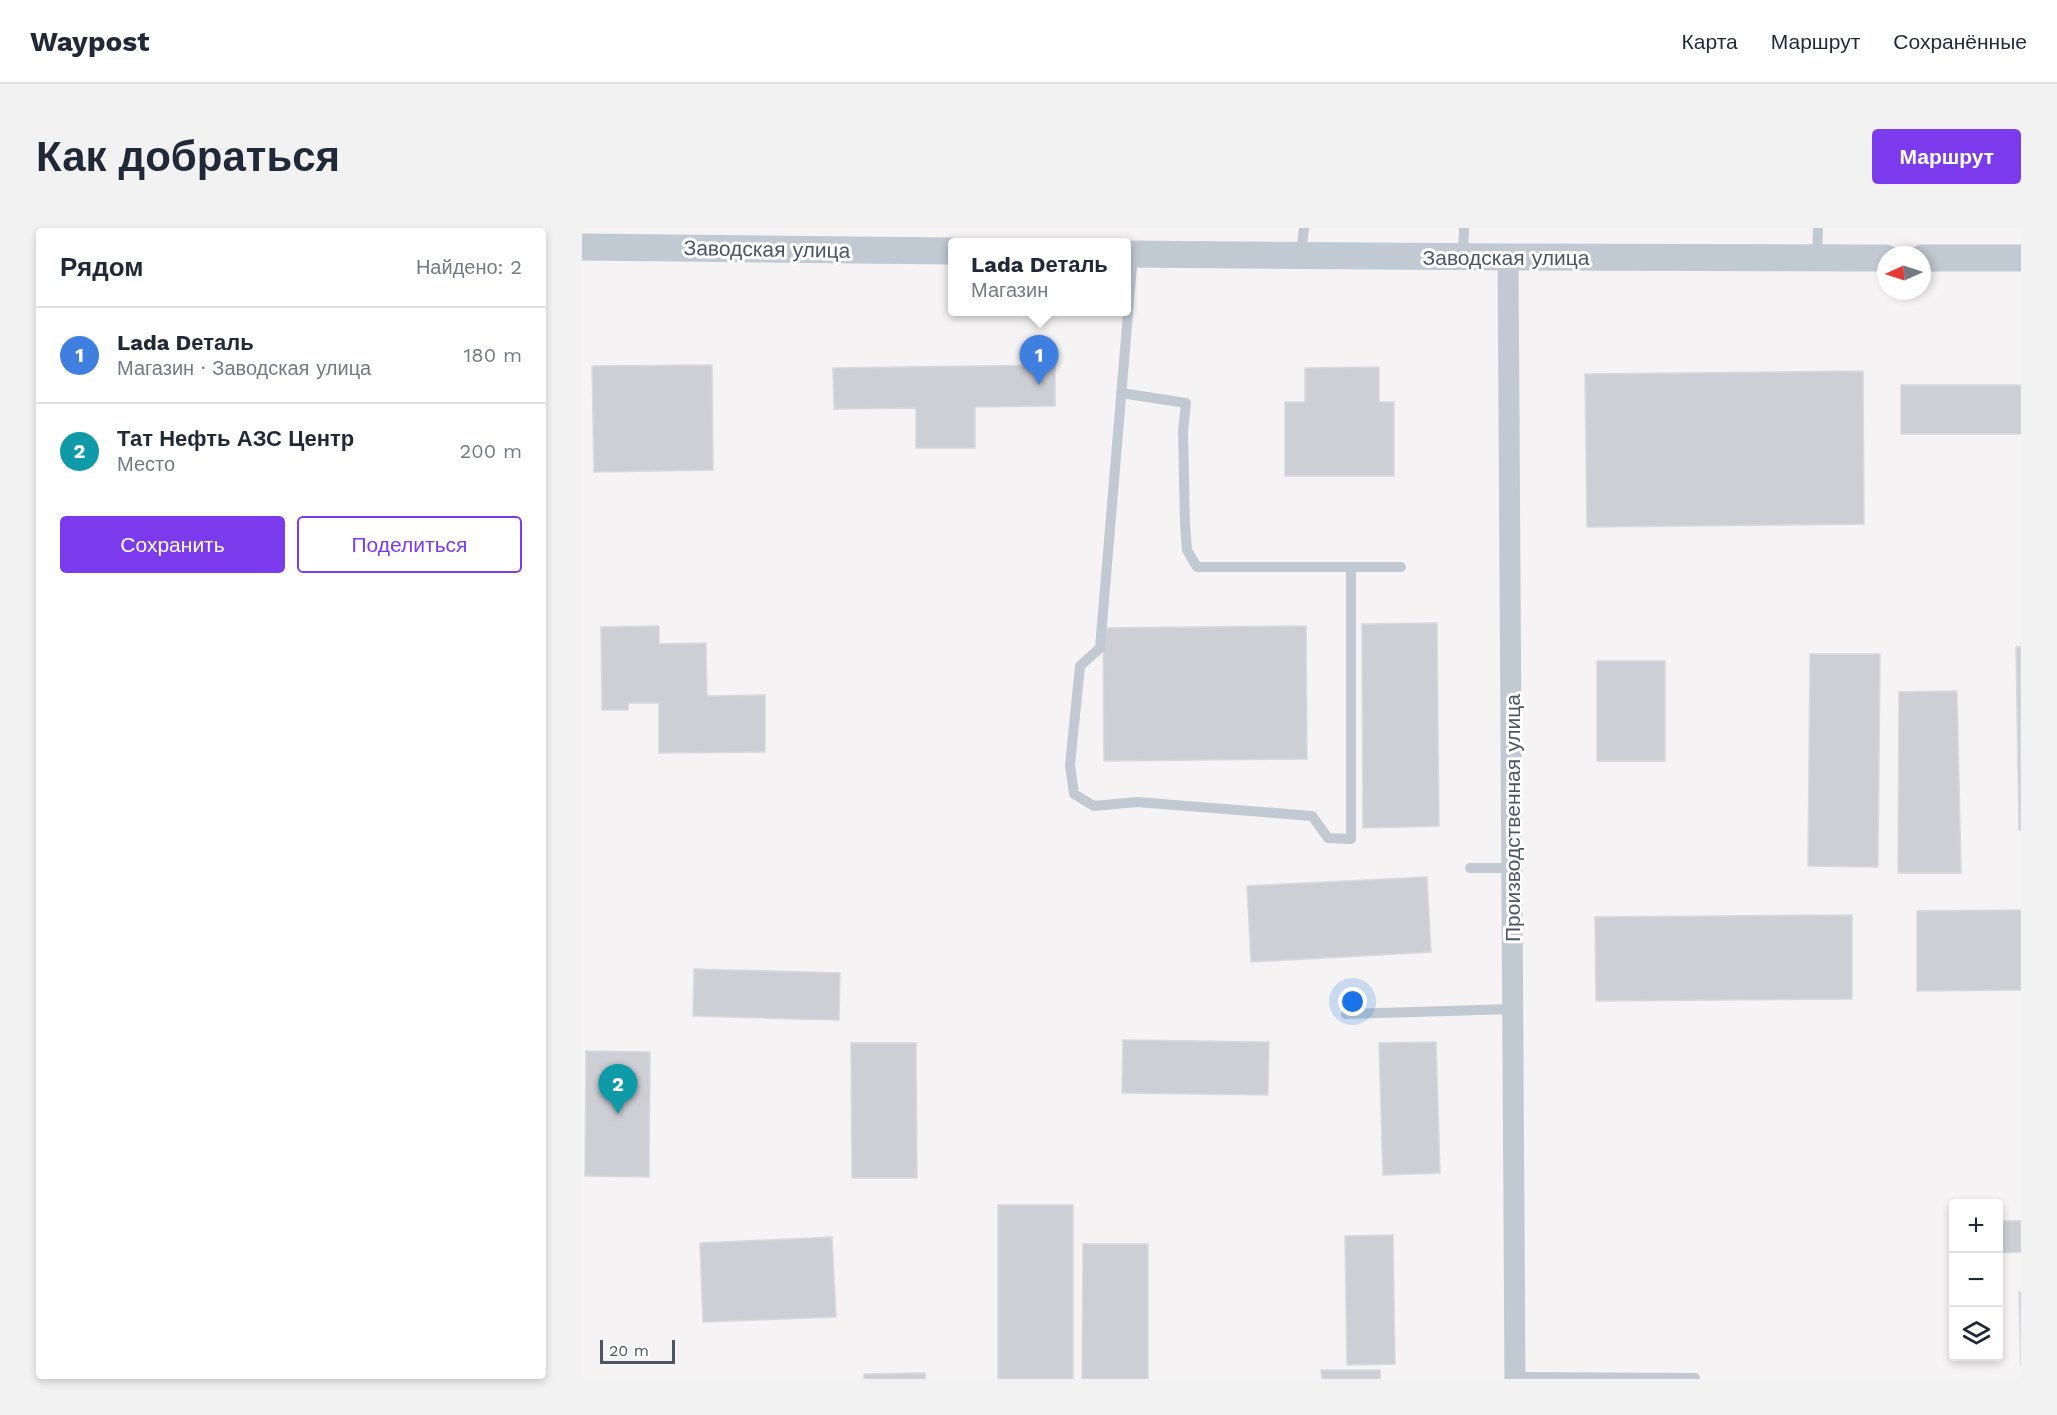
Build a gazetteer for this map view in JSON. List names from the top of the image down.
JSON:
{
  "streets": {
    "street": ["Заводская улица", "Производственная улица"]
  },
  "crossings": [
    ["Заводская улица", "Производственная улица"]
  ],
  "scale_bar": "20 m",
  "north": "left",
  "page": {
    "header": "Waypost",
    "nav": ["Карта", "Маршрут", "Сохранённые"],
    "buttons": [
      "Маршрут",
      ["Сохранить", "Поделиться"]
    ],
    "title": "Как добраться",
    "heading": ["Рядом", "Найдено: 2"],
    "popup": ["Lada Dеталь", "Магазин"],
    "list": [
      {
        "mark": "1",
        "name": "Lada Dеталь",
        "note": "Магазин · Заводская улица",
        "value": "180 m"
      },
      {
        "mark": "2",
        "name": "Тат Нефть АЗС Центр",
        "note": "Место",
        "value": "200 m"
      }
    ],
    "pins": ["1", "2"],
    "map_buttons": ["+", "−"],
    "scale": "20 m"
  }
}
